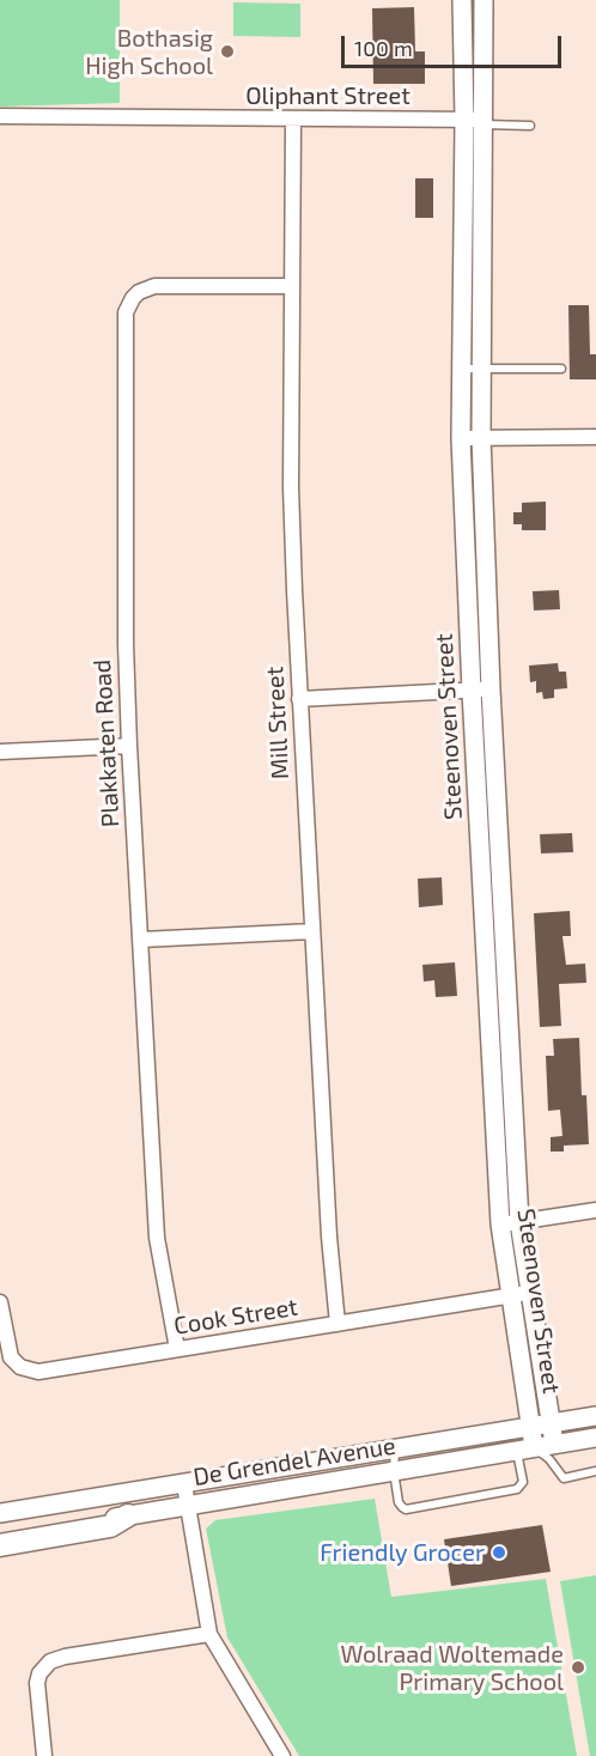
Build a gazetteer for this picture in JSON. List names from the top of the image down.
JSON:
{
  "streets": {
    "street": [
      "Oliphant Street",
      "Mill Street",
      "Steenoven Street",
      "Plakkaten Road",
      "Cook Street",
      "De Grendel Avenue"
    ]
  },
  "crossings": [
    ["Oliphant Street", "Mill Street"],
    ["Oliphant Street", "Steenoven Street"],
    ["Mill Street", "Plakkaten Road"],
    ["Mill Street", "Cook Street"],
    ["Steenoven Street", "Cook Street"],
    ["Steenoven Street", "De Grendel Avenue"],
    ["Plakkaten Road", "Cook Street"]
  ],
  "places": ["Bothasig High School", "Friendly Grocer", "Wolraad Woltemade Primary School"],
  "scale_bar": "100 m"
}
